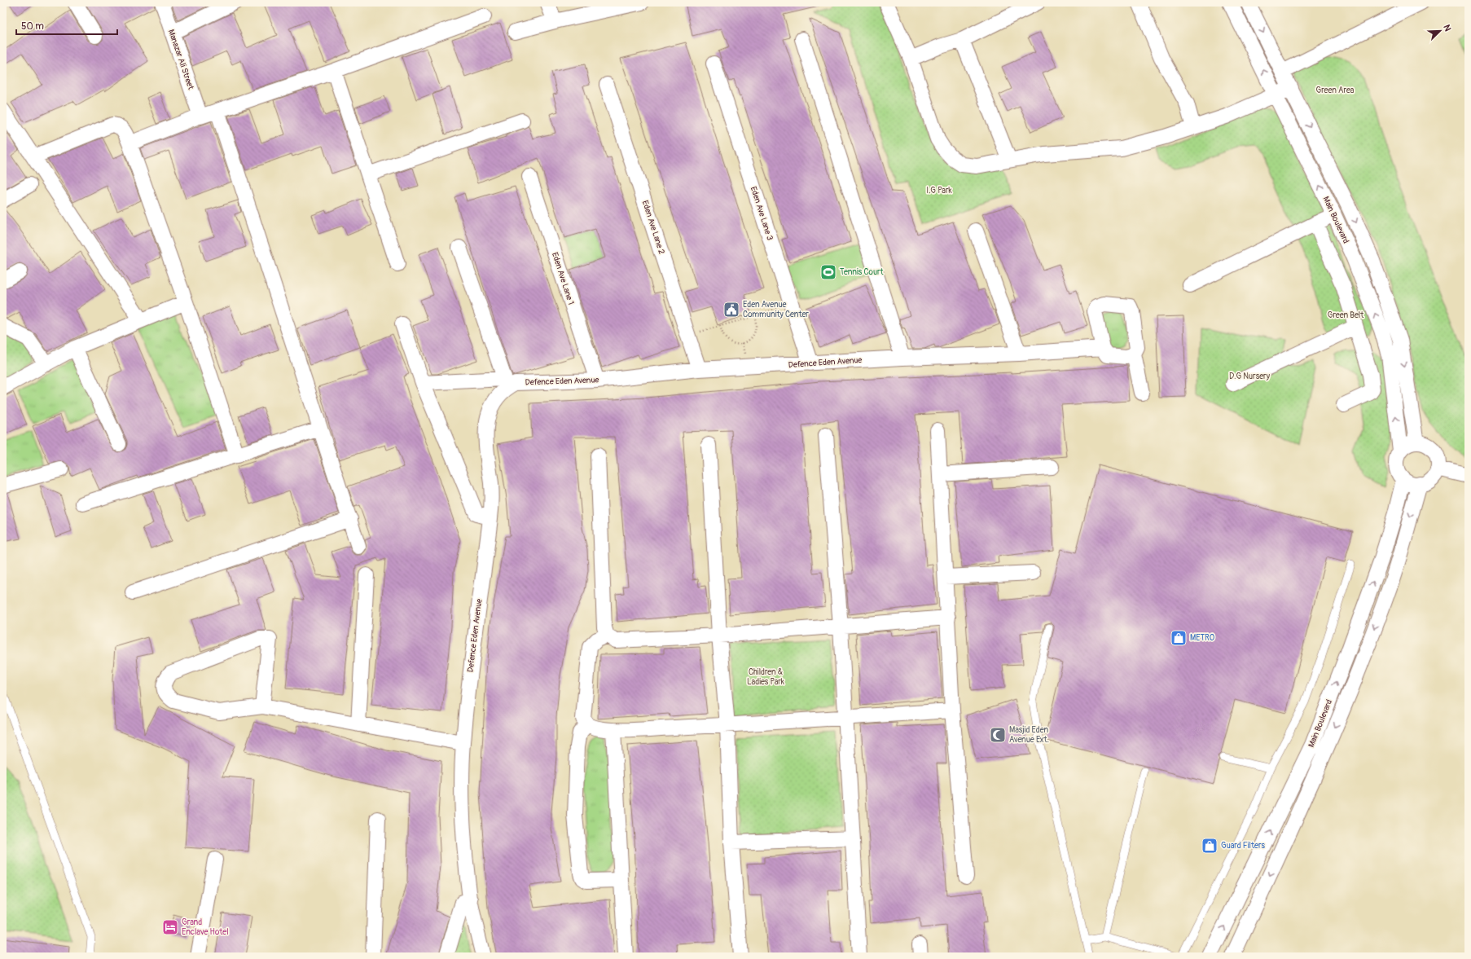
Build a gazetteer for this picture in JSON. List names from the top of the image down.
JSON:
{
  "streets": {
    "street": [
      "Manazar Ali Street",
      "Eden Ave Lane 3",
      "Main Boulevard",
      "Eden Ave Lane 2",
      "Eden Ave Lane 1",
      "Defence Eden Avenue"
    ]
  },
  "crossings": [
    ["Eden Ave Lane 3", "Defence Eden Avenue"],
    ["Eden Ave Lane 2", "Defence Eden Avenue"],
    ["Eden Ave Lane 1", "Defence Eden Avenue"]
  ],
  "parks": [
    "Green Area",
    "I.G Park",
    "Green Belt",
    "D.G Nursery",
    "Children & Ladies Park"
  ],
  "places": {
    "sports": ["Tennis Court"],
    "public building": ["Eden Avenue Community Center"],
    "shop": ["METRO", "Guard Filters"],
    "mosque": ["Masjid Eden Avenue Ext."],
    "hotel": ["Grand Enclave Hotel"]
  },
  "scale_bar": "50 m",
  "north": "top right"
}
